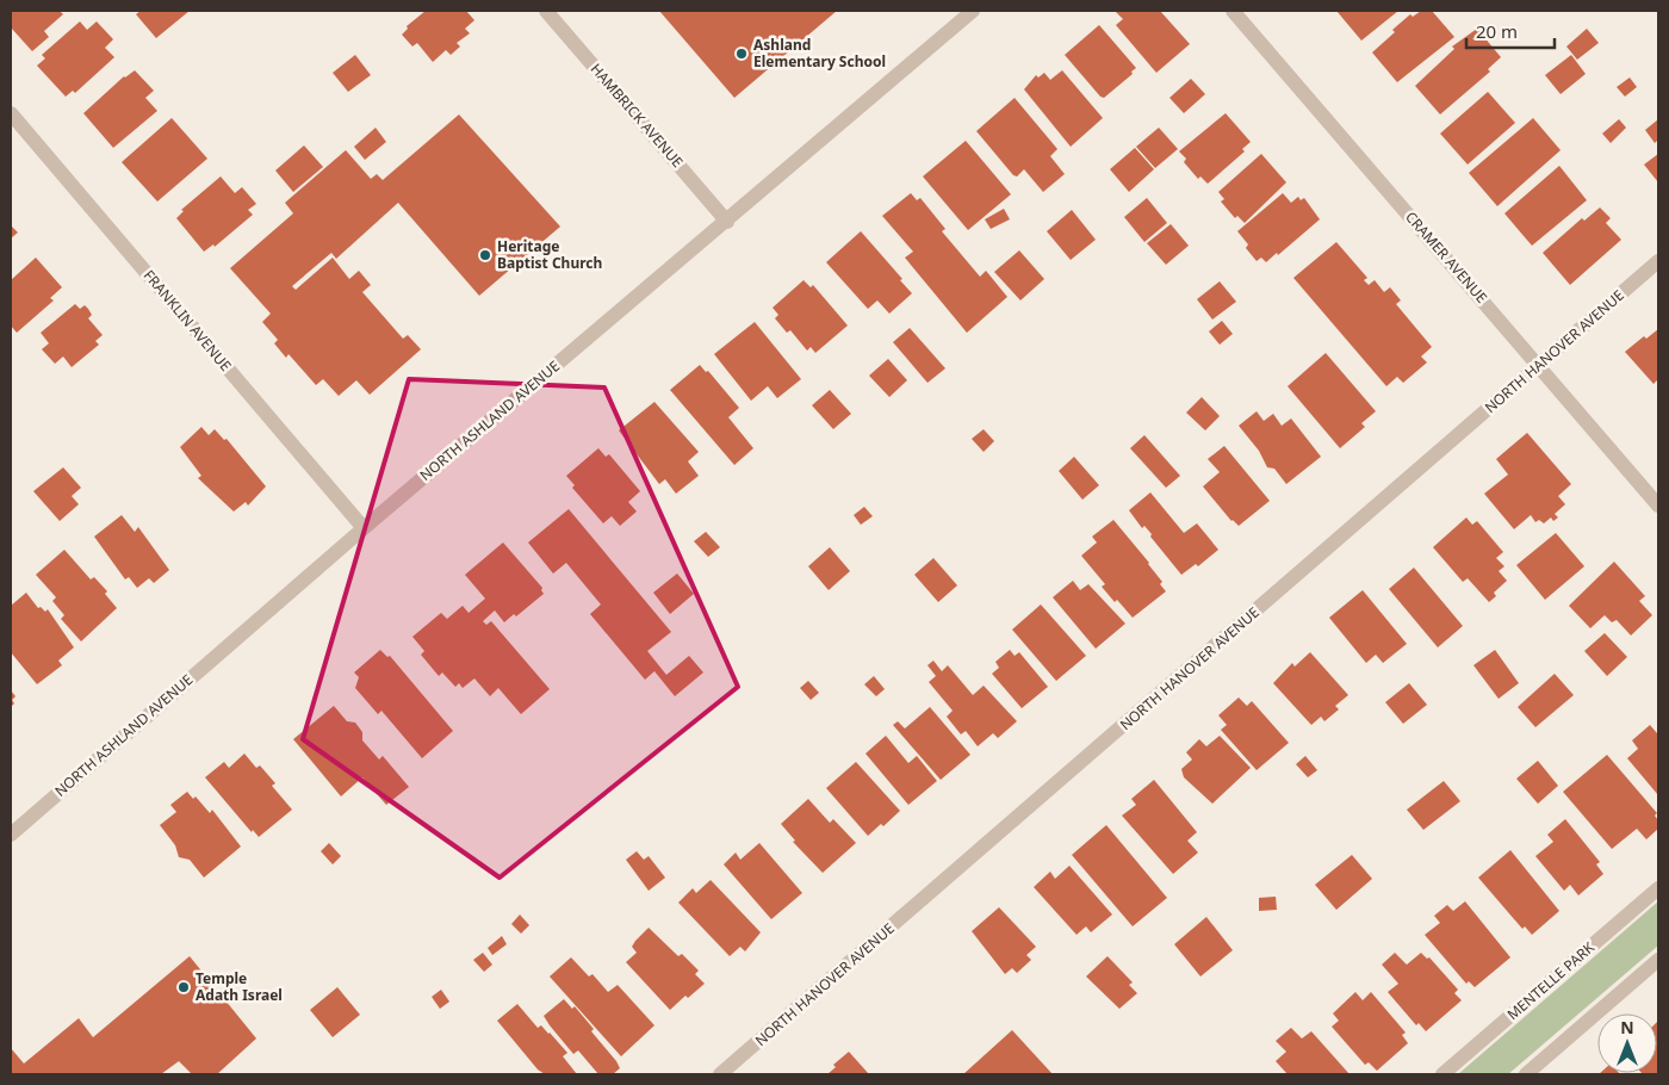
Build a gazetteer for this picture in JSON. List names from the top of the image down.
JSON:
{
  "streets": {
    "street": [
      "HAMBRICK AVENUE",
      "CRAMER AVENUE",
      "FRANKLIN AVENUE",
      "NORTH HANOVER AVENUE",
      "NORTH ASHLAND AVENUE",
      "MENTELLE PARK"
    ]
  },
  "crossings": [
    ["HAMBRICK AVENUE", "NORTH ASHLAND AVENUE"],
    ["CRAMER AVENUE", "NORTH HANOVER AVENUE"],
    ["FRANKLIN AVENUE", "NORTH ASHLAND AVENUE"]
  ],
  "places": ["Ashland Elementary School", "Heritage Baptist Church", "Temple Adath Israel"],
  "scale_bar": "20 m",
  "north": "top"
}
